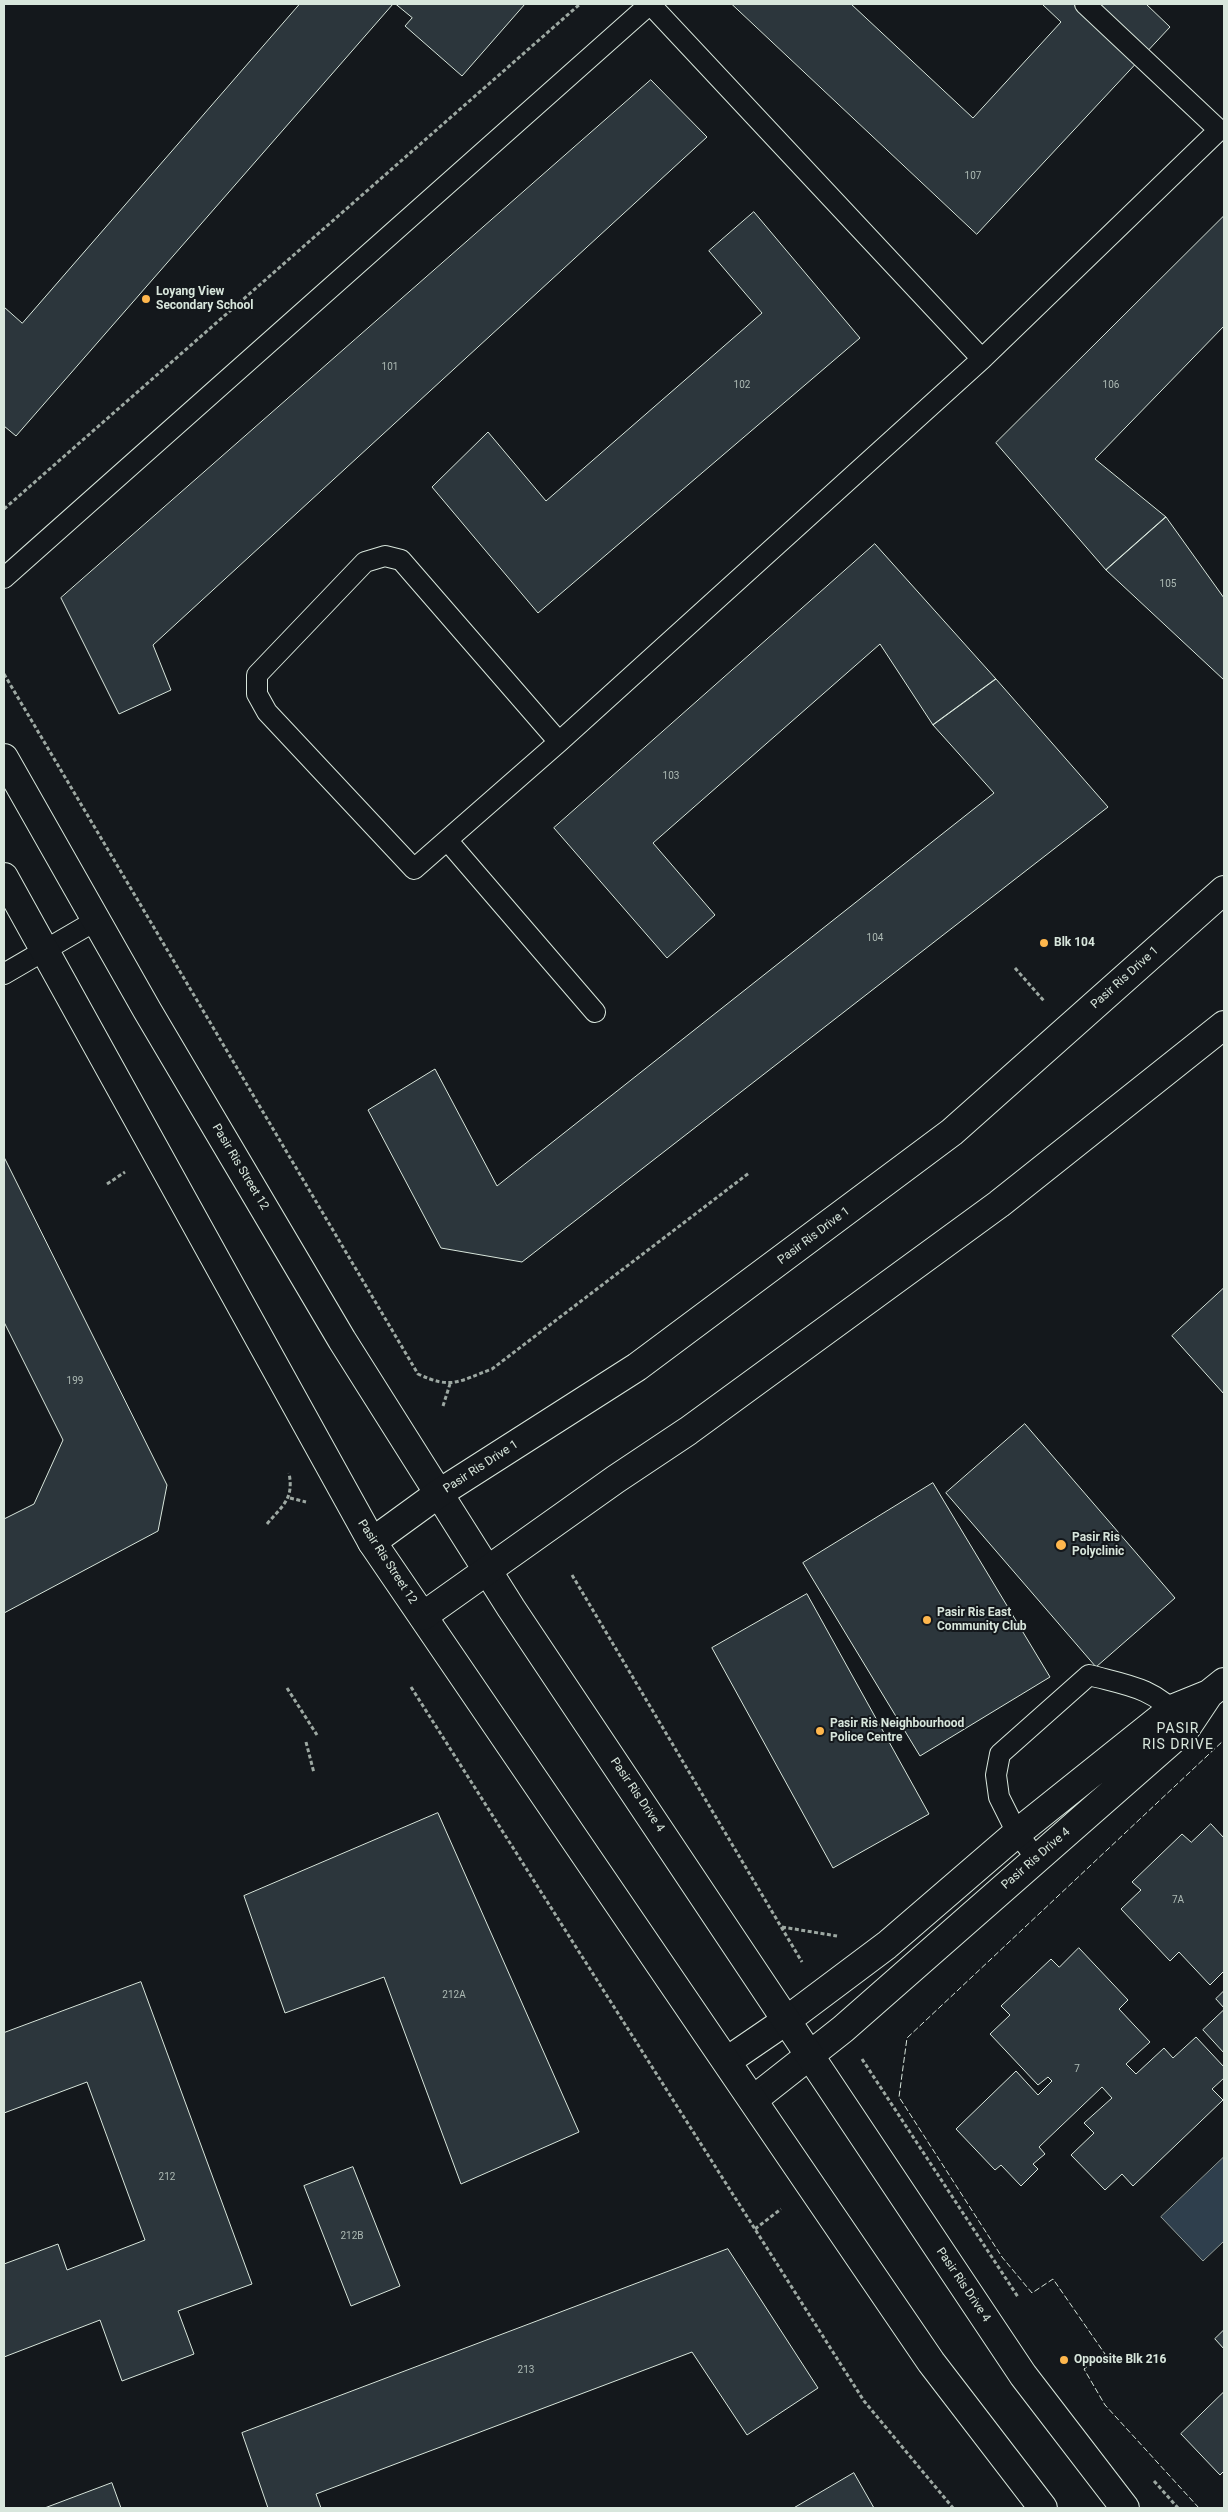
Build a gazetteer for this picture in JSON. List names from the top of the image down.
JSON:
{
  "streets": {
    "street": ["Pasir Ris Drive 1", "Pasir Ris Street 12", "Pasir Ris Drive 4"]
  },
  "crossings": [
    ["Pasir Ris Drive 1", "Pasir Ris Street 12"],
    ["Pasir Ris Street 12", "Pasir Ris Drive 4"]
  ],
  "districts": ["PASIR RIS DRIVE"],
  "places": [
    "Loyang View Secondary School",
    "Blk 104",
    "Pasir Ris Polyclinic",
    "Pasir Ris East Community Club",
    "Pasir Ris Neighbourhood Police Centre",
    "Opposite Blk 216"
  ],
  "house_numbers": [
    "107",
    "101",
    "102",
    "106",
    "105",
    "103",
    "104",
    "199",
    "7A",
    "212A",
    "7",
    "212",
    "212B",
    "213"
  ]
}
